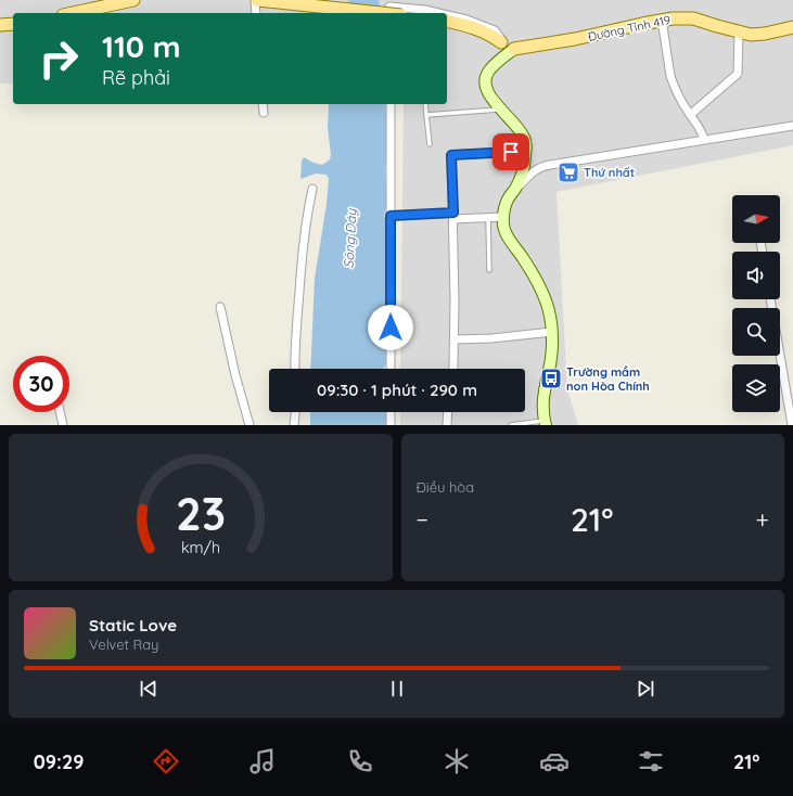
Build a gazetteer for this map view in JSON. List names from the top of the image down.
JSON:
{
  "streets": {
    "main road": ["Đường Tỉnh 419"]
  },
  "water": ["Sông Đáy"],
  "places": {
    "supermarket": ["Thứ nhất"],
    "bus stop": ["Trường mầm non Hòa Chính"]
  },
  "north": "right",
  "page": {
    "turn": ["110 m", "Rẽ phải"],
    "limit": "30",
    "trip": "09:30 · 1 phút · 290 m",
    "tile": "Điều hòa",
    "heat": ["−", "21°", "+"],
    "song": ["Static Love", "Velvet Ray"],
    "tabs": ["09:29", "21°"],
    "gauge": ["23", "km/h"]
  }
}
